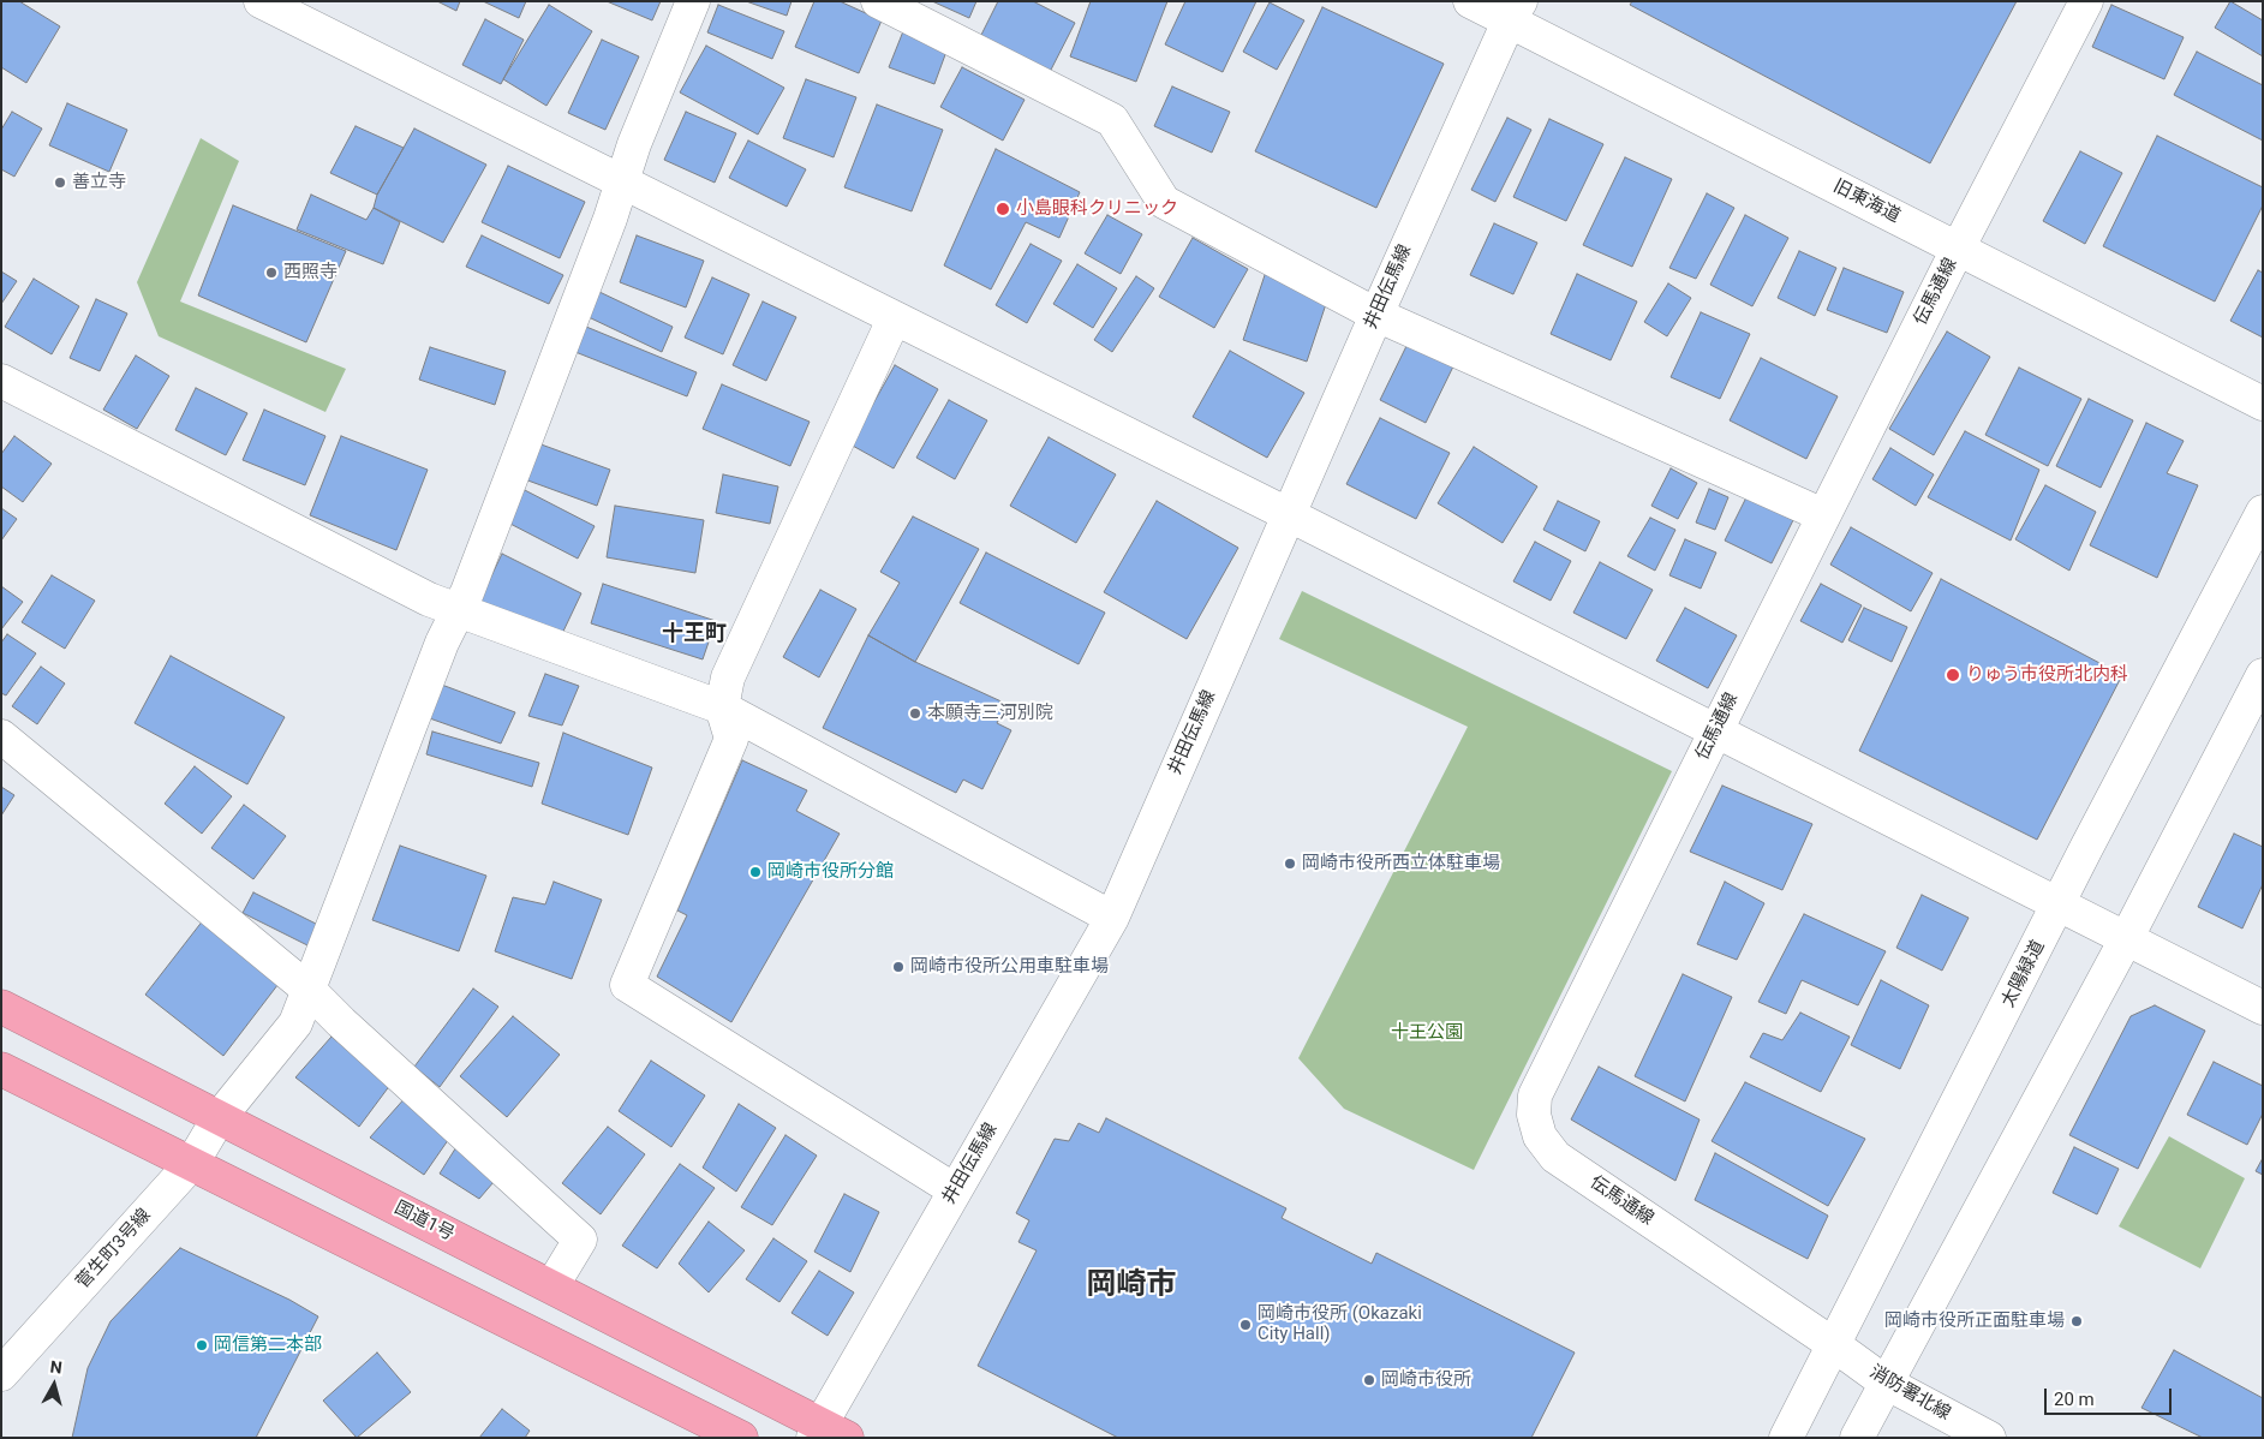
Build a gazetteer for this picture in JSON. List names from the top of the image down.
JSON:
{
  "streets": {
    "highway": ["国道1号"],
    "street": [
      "旧東海道",
      "井田伝馬線",
      "伝馬通線",
      "太陽緑道",
      "菅生町3号線",
      "消防署北線"
    ]
  },
  "crossings": [
    ["旧東海道", "井田伝馬線"],
    ["旧東海道", "伝馬通線"],
    ["井田伝馬線", "国道1号"],
    ["伝馬通線", "太陽緑道"],
    ["伝馬通線", "消防署北線"],
    ["太陽緑道", "消防署北線"],
    ["国道1号", "菅生町3号線"]
  ],
  "districts": ["十王町", "岡崎市"],
  "parks": ["十王公園"],
  "places": [
    "善立寺",
    "小島眼科クリニック",
    "西照寺",
    "りゅう市役所北内科",
    "本願寺三河別院",
    "岡崎市役所西立体駐車場",
    "岡崎市役所分館",
    "岡崎市役所公用車駐車場",
    "岡崎市役所正面駐車場",
    "岡崎市役所 (Okazaki City Hall)",
    "岡信第二本部",
    "岡崎市役所"
  ],
  "scale_bar": "20 m",
  "north": "top"
}
